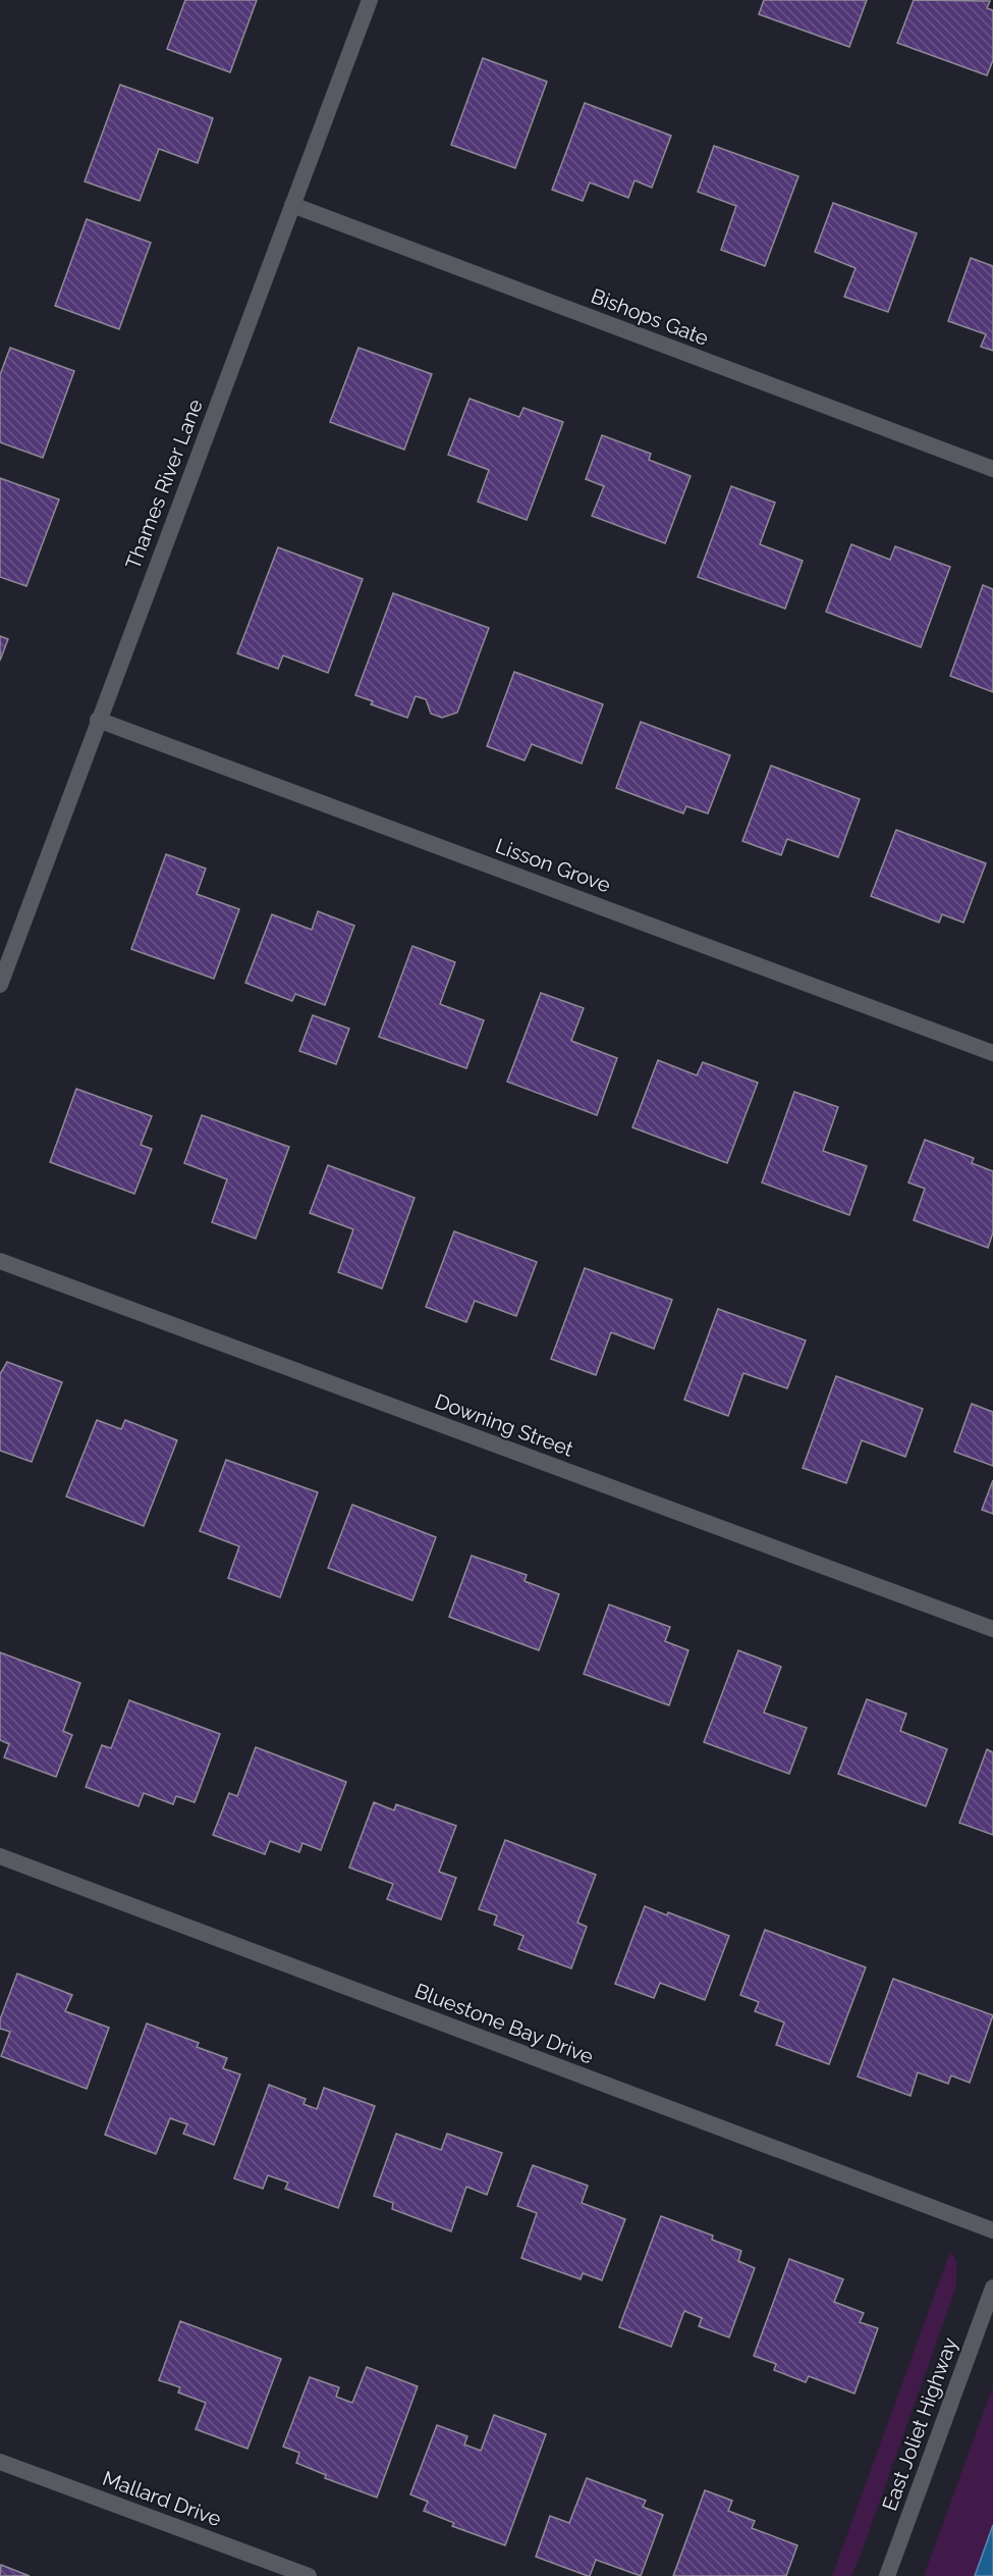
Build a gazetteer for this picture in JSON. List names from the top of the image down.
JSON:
{
  "streets": {
    "street": [
      "Bishops Gate",
      "Thames River Lane",
      "Lisson Grove",
      "Downing Street",
      "Bluestone Bay Drive",
      "East Joliet Highway",
      "Mallard Drive"
    ]
  },
  "crossings": [
    ["Bishops Gate", "Thames River Lane"],
    ["Thames River Lane", "Lisson Grove"]
  ]
}
